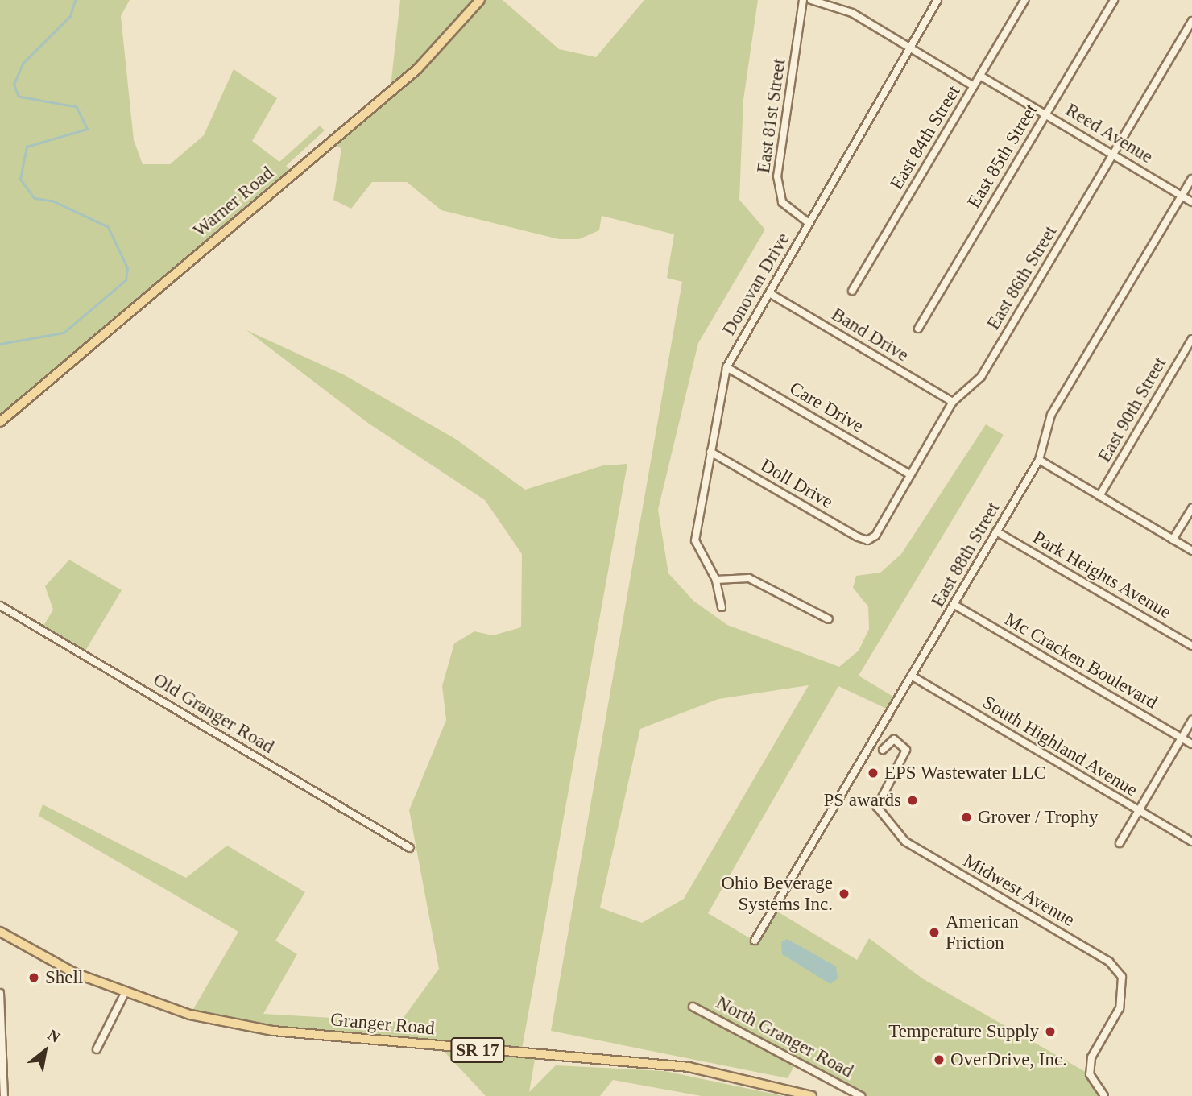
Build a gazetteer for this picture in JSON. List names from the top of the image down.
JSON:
{
  "streets": {
    "main road": ["Warner Road", "Granger Road", "SR 17"],
    "street": [
      "East 81st Street",
      "Reed Avenue",
      "East 84th Street",
      "East 85th Street",
      "East 86th Street",
      "Donovan Drive",
      "Band Drive",
      "Care Drive",
      "East 90th Street",
      "Doll Drive",
      "East 88th Street",
      "Park Heights Avenue",
      "Mc Cracken Boulevard",
      "Old Granger Road",
      "South Highland Avenue",
      "Midwest Avenue",
      "North Granger Road"
    ]
  },
  "crossings": [
    ["East 81st Street", "Donovan Drive"],
    ["Reed Avenue", "East 84th Street"],
    ["Reed Avenue", "East 85th Street"],
    ["Reed Avenue", "East 86th Street"],
    ["Reed Avenue", "East 88th Street"],
    ["East 86th Street", "Band Drive"],
    ["East 86th Street", "Care Drive"],
    ["East 86th Street", "Doll Drive"],
    ["Donovan Drive", "Band Drive"],
    ["Donovan Drive", "Care Drive"],
    ["Donovan Drive", "Doll Drive"],
    ["East 88th Street", "Park Heights Avenue"],
    ["East 88th Street", "Mc Cracken Boulevard"],
    ["East 88th Street", "South Highland Avenue"]
  ],
  "places": [
    "EPS Wastewater LLC",
    "PS awards",
    "Grover / Trophy",
    "Ohio Beverage Systems Inc.",
    "American Friction",
    "Shell",
    "Temperature Supply",
    "OverDrive, Inc."
  ],
  "north": "top right"
}
